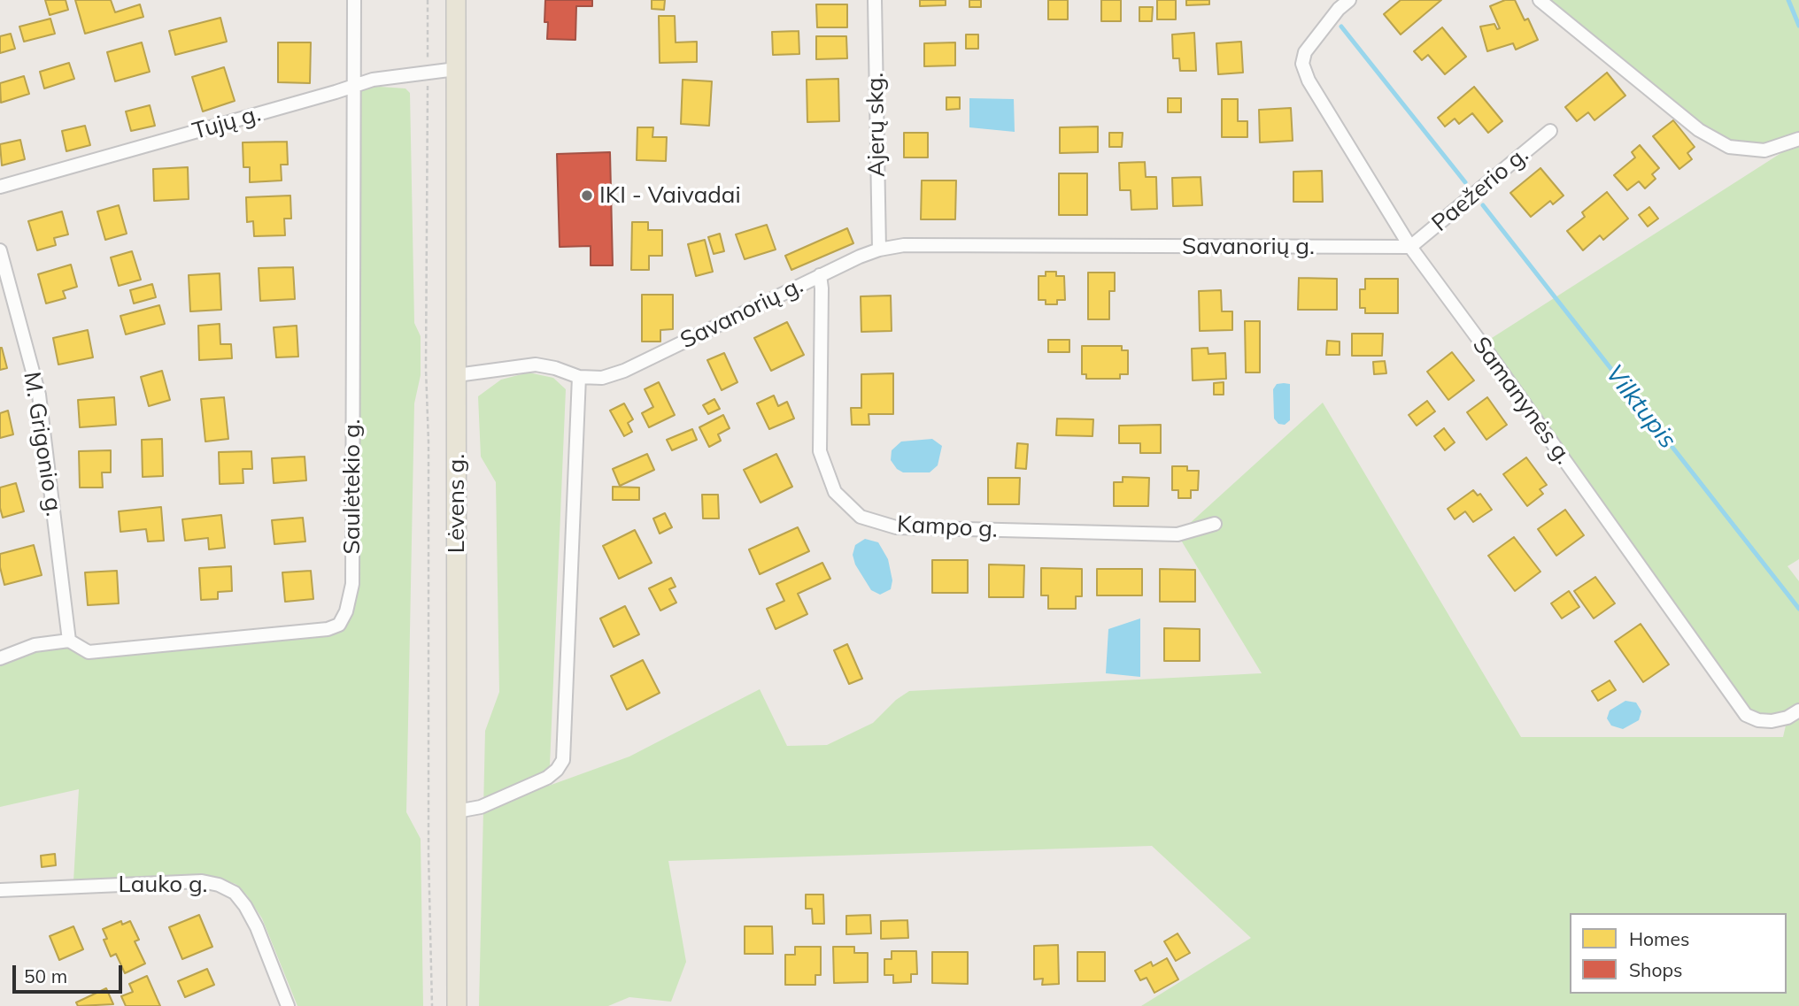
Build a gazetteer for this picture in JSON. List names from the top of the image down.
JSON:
{
  "streets": {
    "main road": ["Lėvens g."],
    "street": [
      "Tujų g.",
      "Ajerų skg.",
      "Paežerio g.",
      "Savanorių g.",
      "Samanynės g.",
      "M. Grigonio g.",
      "Saulėtekio g.",
      "Kampo g.",
      "Lauko g."
    ]
  },
  "crossings": [
    ["Tujų g.", "Saulėtekio g."],
    ["Tujų g.", "Lėvens g."],
    ["Ajerų skg.", "Savanorių g."],
    ["Paežerio g.", "Savanorių g."],
    ["Paežerio g.", "Samanynės g."],
    ["Savanorių g.", "Samanynės g."],
    ["Savanorių g.", "Lėvens g."],
    ["Savanorių g.", "Kampo g."],
    ["M. Grigonio g.", "Saulėtekio g."]
  ],
  "water": ["Vilktupis"],
  "places": ["IKI - Vaivadai"],
  "legend": ["Homes", "Shops"],
  "scale_bar": "50 m"
}
